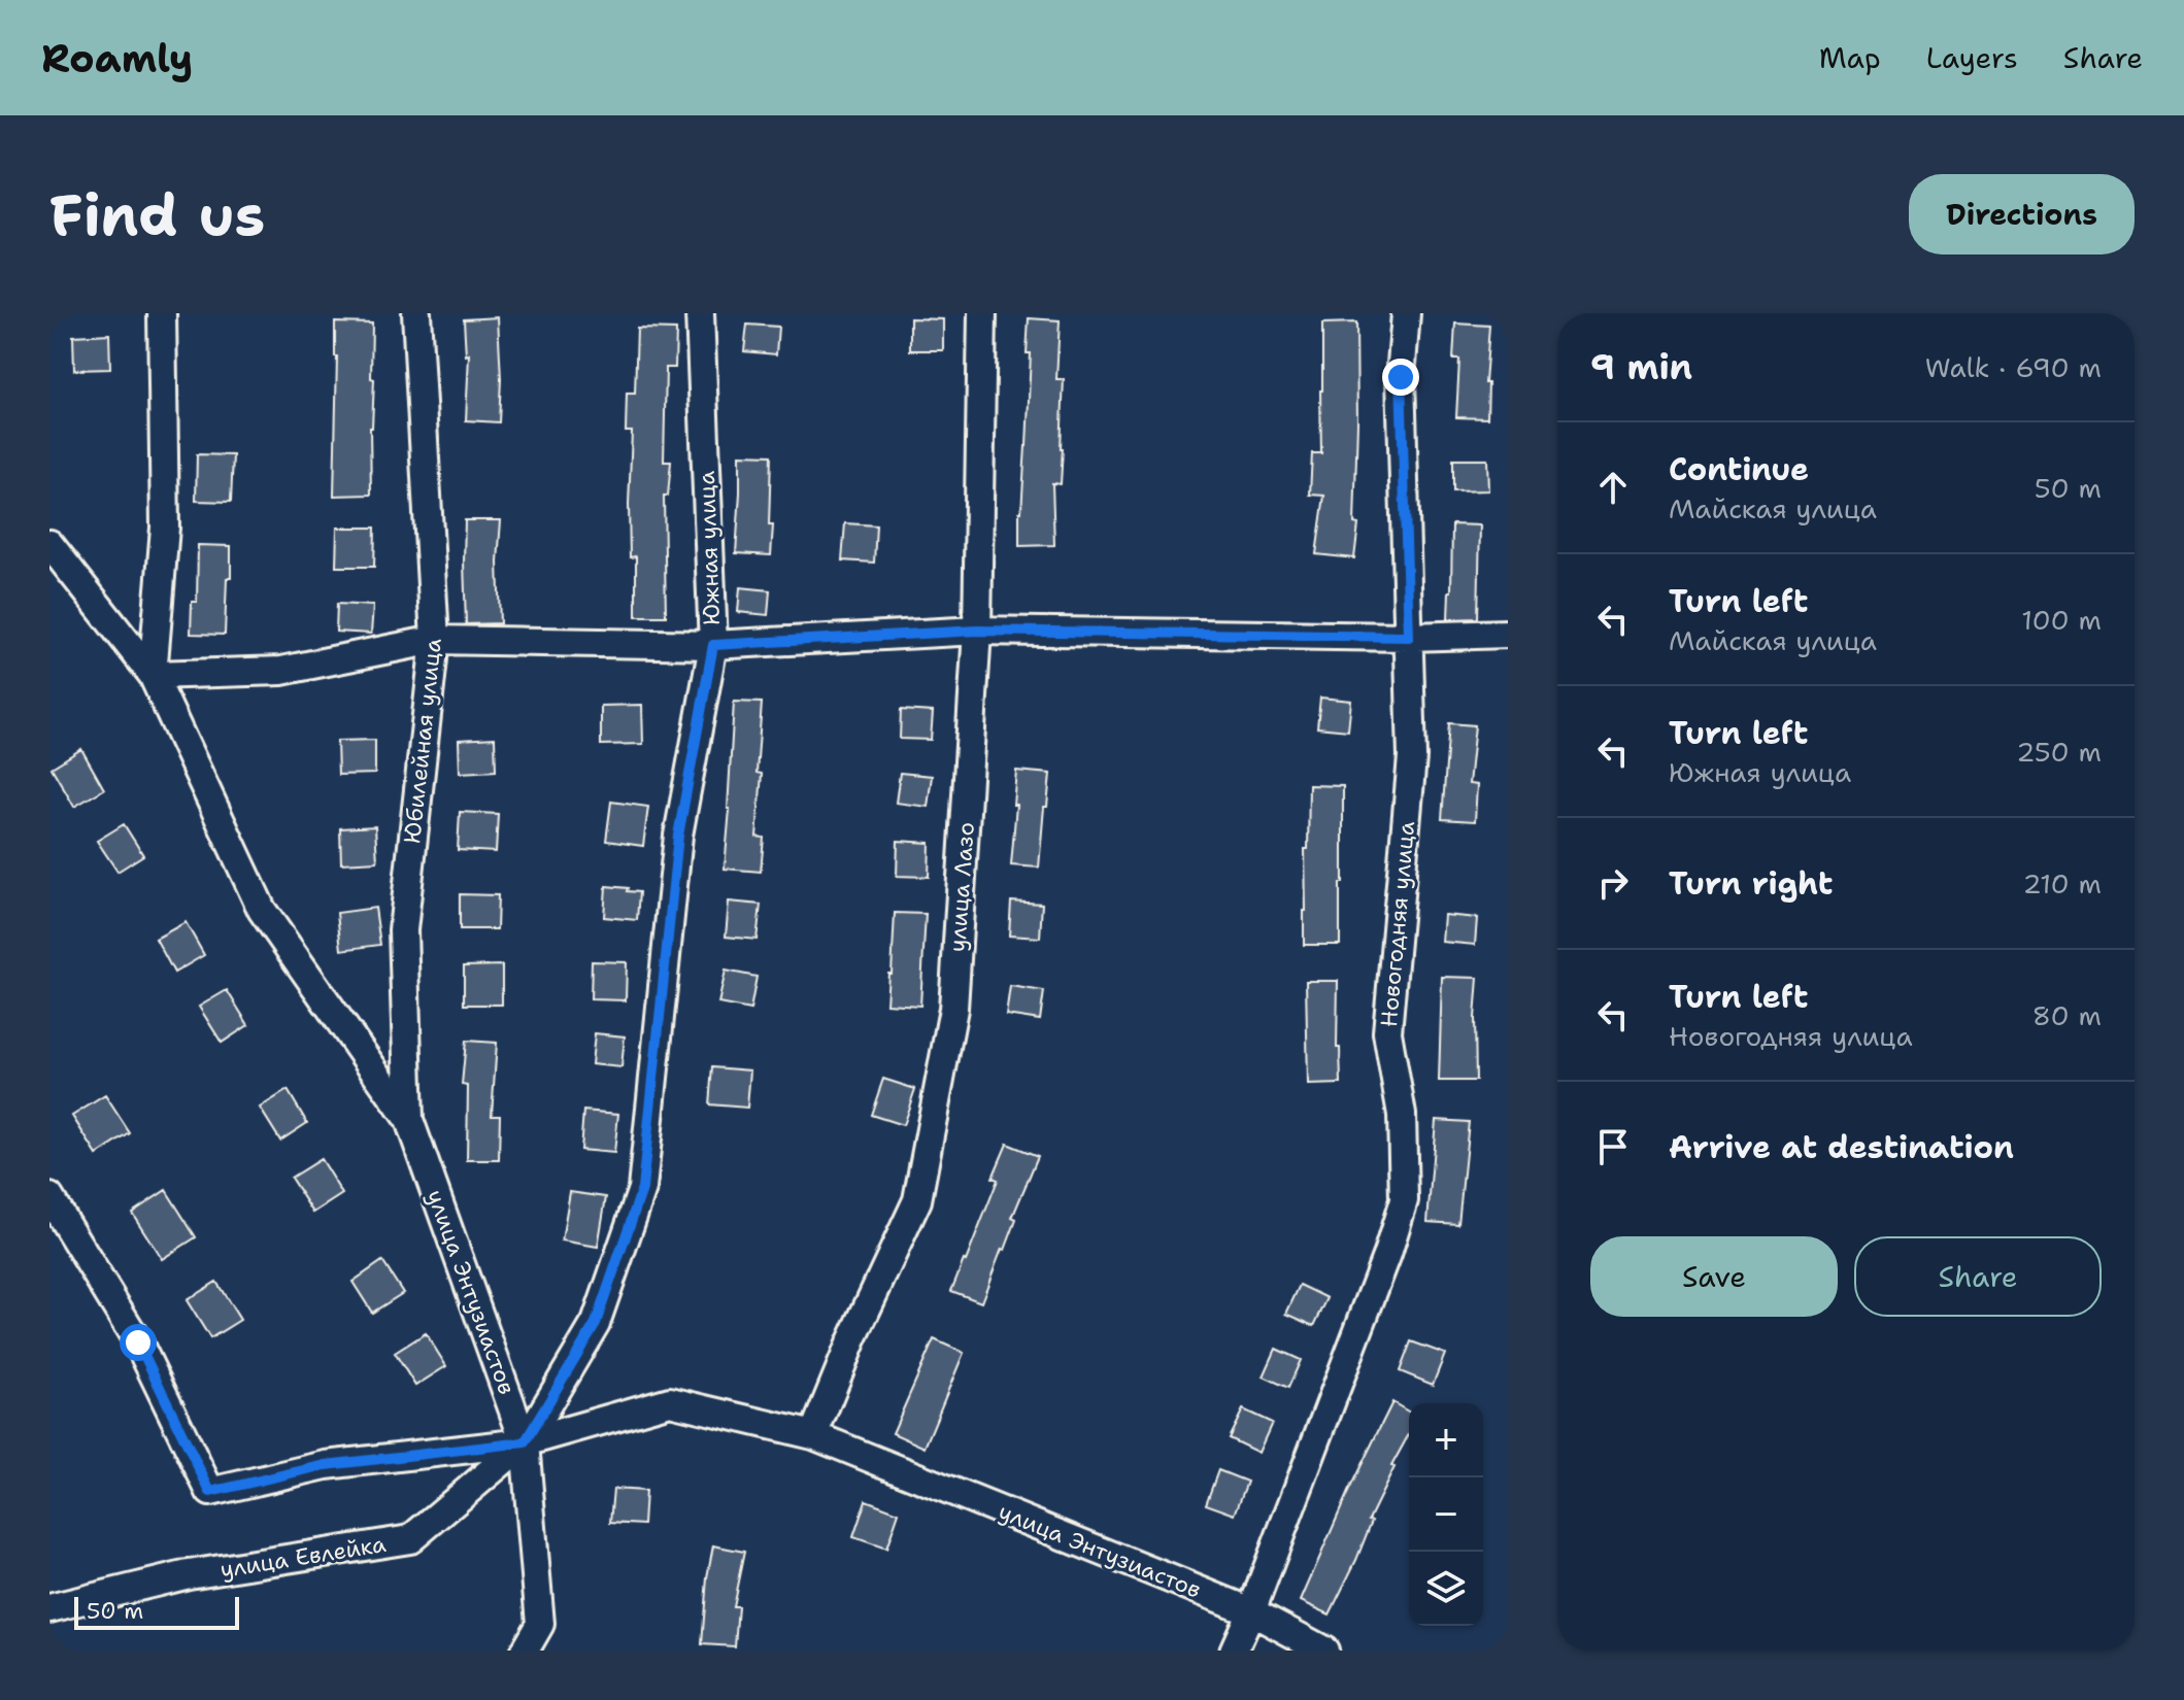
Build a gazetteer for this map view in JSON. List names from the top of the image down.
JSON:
{
  "streets": {
    "street": [
      "Южная улица",
      "Юбилейная улица",
      "улица Лазо",
      "Новогодняя улица",
      "улица Энтузиастов",
      "улица Евлейка"
    ]
  },
  "crossings": [
    ["Южная улица", "улица Энтузиастов"],
    ["Южная улица", "улица Евлейка"],
    ["Юбилейная улица", "улица Энтузиастов"],
    ["улица Лазо", "улица Энтузиастов"],
    ["Новогодняя улица", "улица Энтузиастов"],
    ["улица Энтузиастов", "улица Евлейка"]
  ],
  "scale_bar": "50 m",
  "page": {
    "header": "Roamly",
    "nav": ["Map", "Layers", "Share"],
    "buttons": [
      "Directions",
      ["Save", "Share"]
    ],
    "title": "Find us",
    "heading": ["9 min", "Walk · 690 m"],
    "list": [
      ["Continue", "Майская улица", "50 m"],
      ["Turn left", "Майская улица", "100 m"],
      ["Turn left", "Южная улица", "250 m"],
      ["Turn right", "210 m"],
      ["Turn left", "Новогодняя улица", "80 m"],
      "Arrive at destination"
    ],
    "map_buttons": ["+", "−"],
    "scale": "50 m"
  }
}
